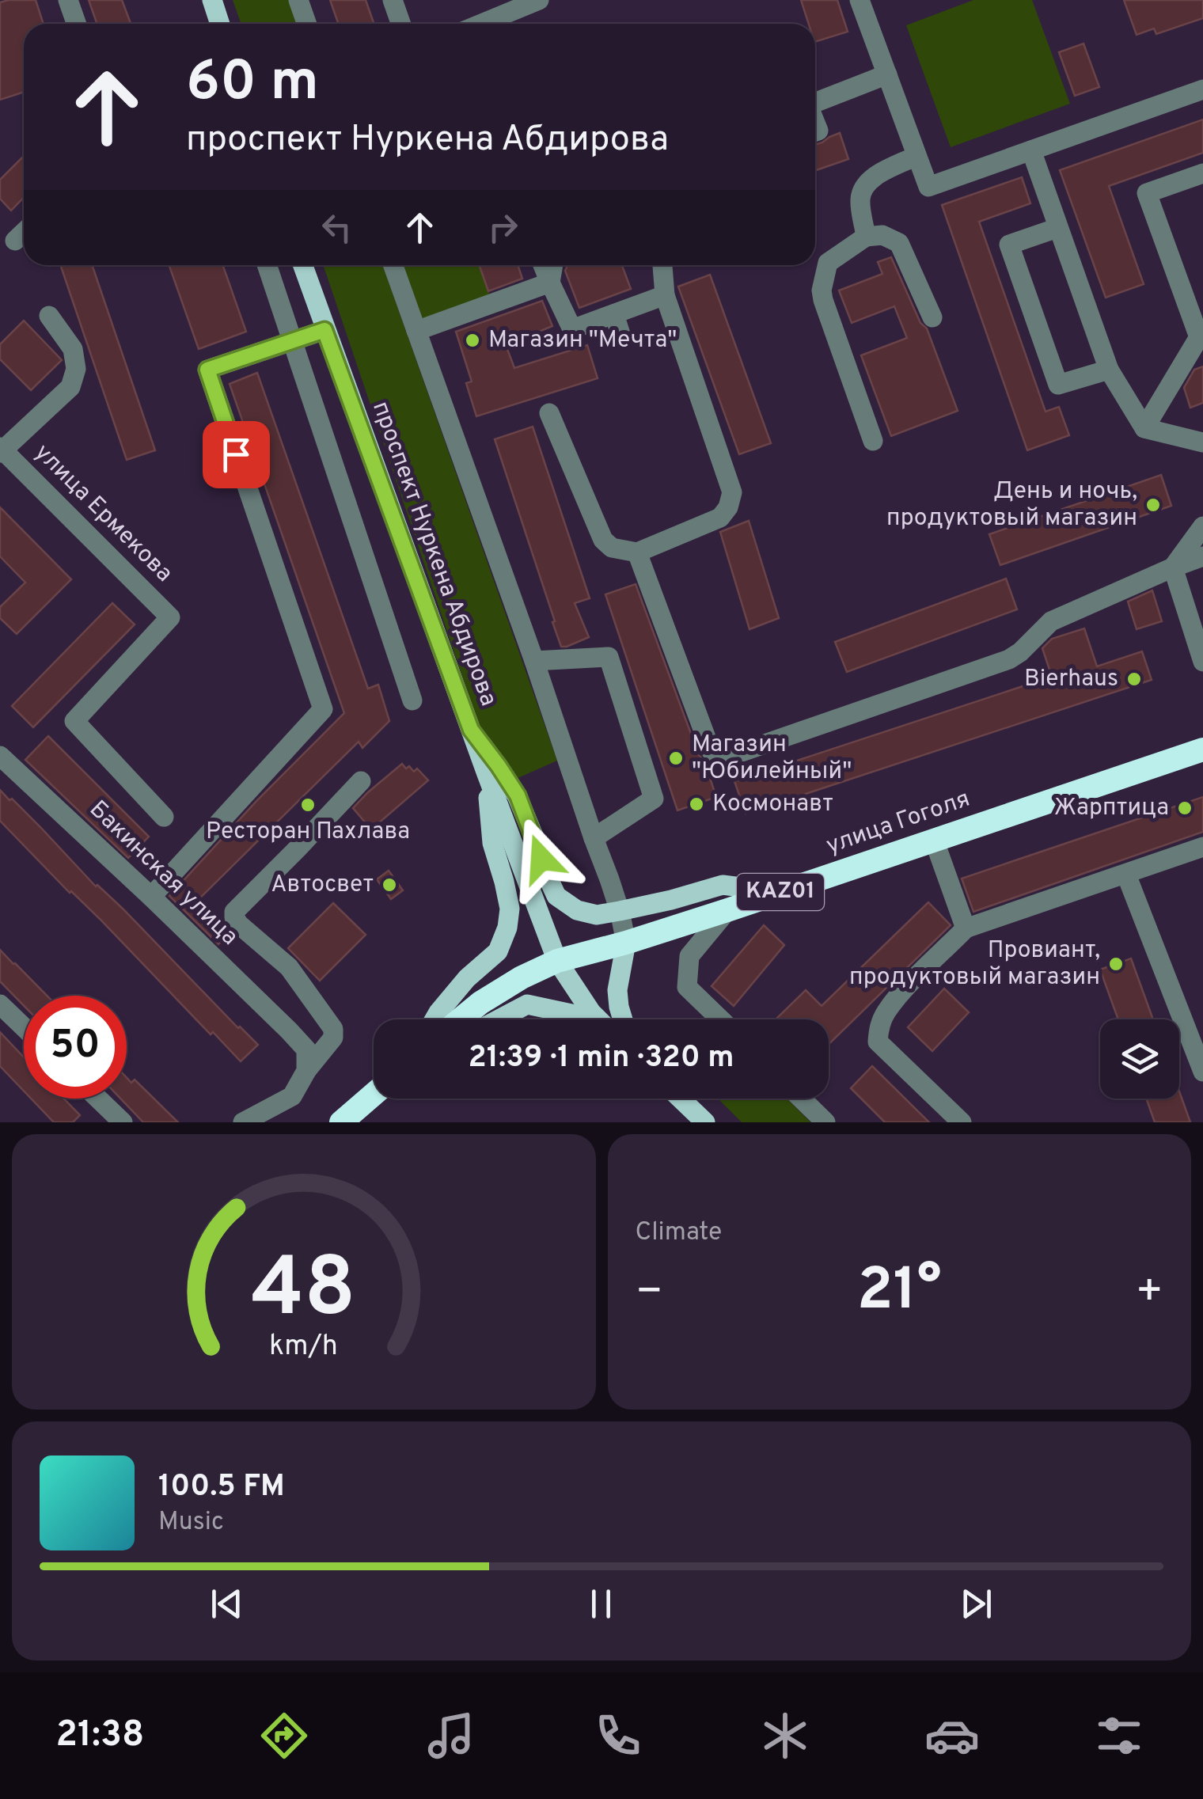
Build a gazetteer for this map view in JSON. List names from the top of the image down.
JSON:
{
  "streets": {
    "highway": ["улица Гоголя", "KАZ01"],
    "main road": ["проспект Нуркена Абдирова"],
    "street": ["улица Ермекова", "Бакинская улица"]
  },
  "crossings": [
    ["проспект Нуркена Абдирова", "улица Гоголя"]
  ],
  "places": [
    "Магазин \"Мечта\"",
    "День и ночь, продуктовый магазин",
    "Bierhaus",
    "Магазин \"Юбилейный\"",
    "Космонавт",
    "Ресторан Пахлава",
    "Жарптица",
    "Автосвет",
    "Провиант, продуктовый магазин"
  ],
  "page": {
    "turn": ["60 m", "проспект Нуркена Абдирова"],
    "limit": "50",
    "trip": "21:39 · 1 min · 320 m",
    "tile": "Climate",
    "heat": ["−", "21°", "+"],
    "song": ["100.5 FM", "Music"],
    "tabs": "21:38",
    "gauge": ["48", "km/h"]
  }
}
